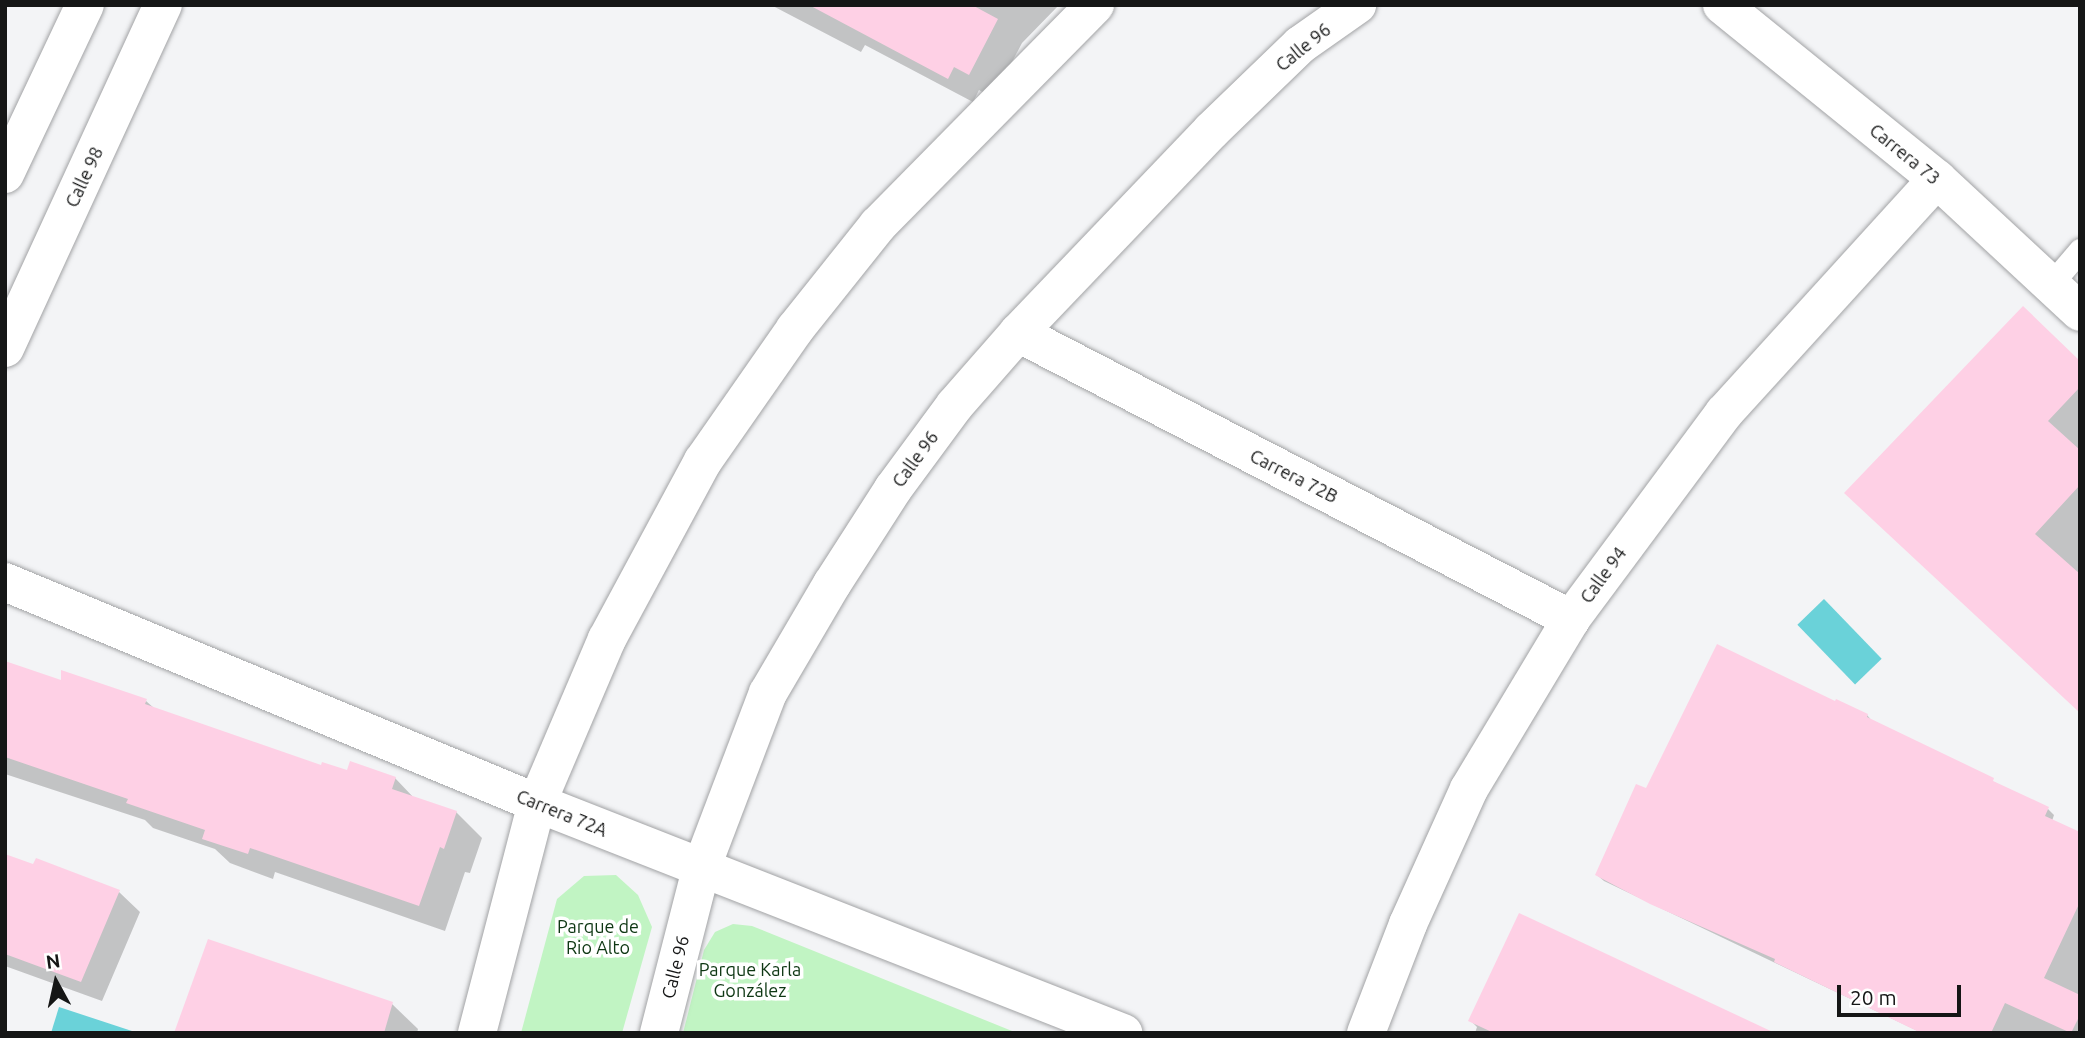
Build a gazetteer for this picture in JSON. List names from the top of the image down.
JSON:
{
  "streets": {
    "street": [
      "Calle 96",
      "Carrera 73",
      "Calle 98",
      "Carrera 72B",
      "Calle 94",
      "Carrera 72A"
    ]
  },
  "crossings": [
    ["Calle 96", "Carrera 72B"],
    ["Calle 96", "Carrera 72A"],
    ["Carrera 73", "Calle 94"],
    ["Carrera 72B", "Calle 94"]
  ],
  "parks": ["Parque de Rio Alto", "Parque Karla González"],
  "scale_bar": "20 m",
  "north": "top"
}
